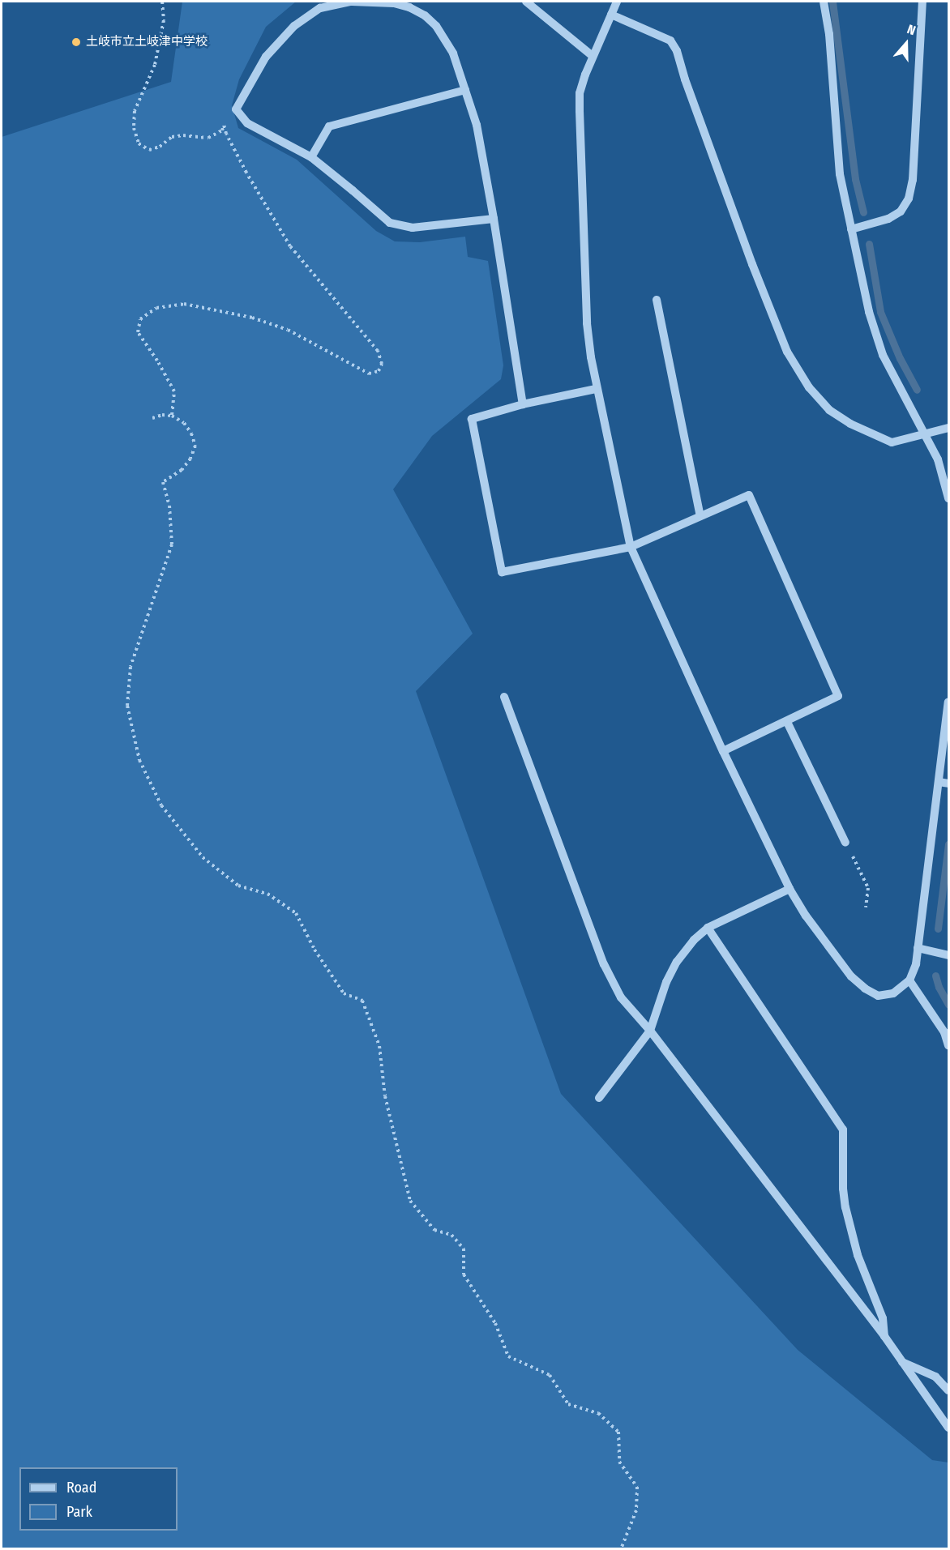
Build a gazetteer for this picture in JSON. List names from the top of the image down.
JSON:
{
  "places": ["土岐市立土岐津中学校"],
  "legend": ["Road", "Park"],
  "north": "top"
}
